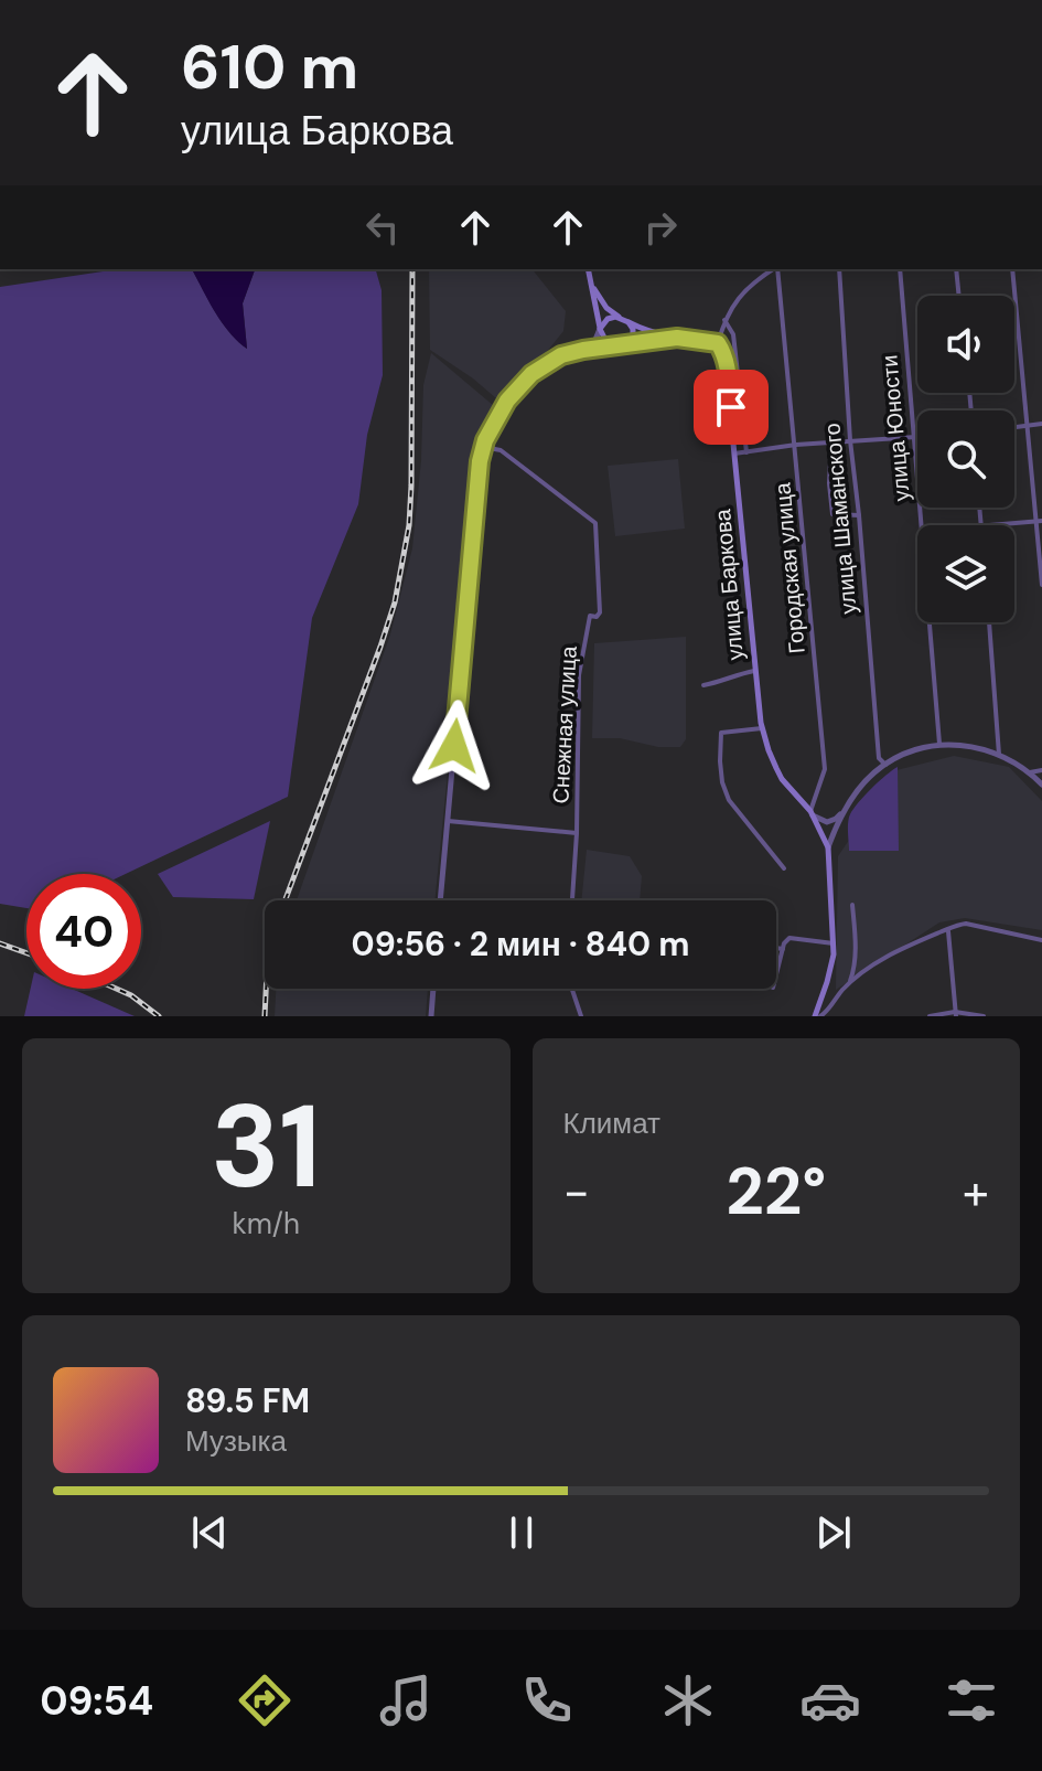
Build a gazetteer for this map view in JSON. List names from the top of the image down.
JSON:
{
  "streets": {
    "main road": ["улица Баркова"],
    "street": [
      "улица Юности",
      "улица Шаманского",
      "Городская улица",
      "Снежная улица"
    ]
  },
  "crossings": [
    ["Городская улица", "улица Баркова"]
  ],
  "page": {
    "turn": ["610 m", "улица Баркова"],
    "limit": "40",
    "trip": "09:56 · 2 мин · 840 m",
    "tile": [
      ["31", "km/h"],
      "Климат"
    ],
    "heat": ["−", "22°", "+"],
    "song": ["89.5 FM", "Музыка"],
    "tabs": "09:54"
  }
}
